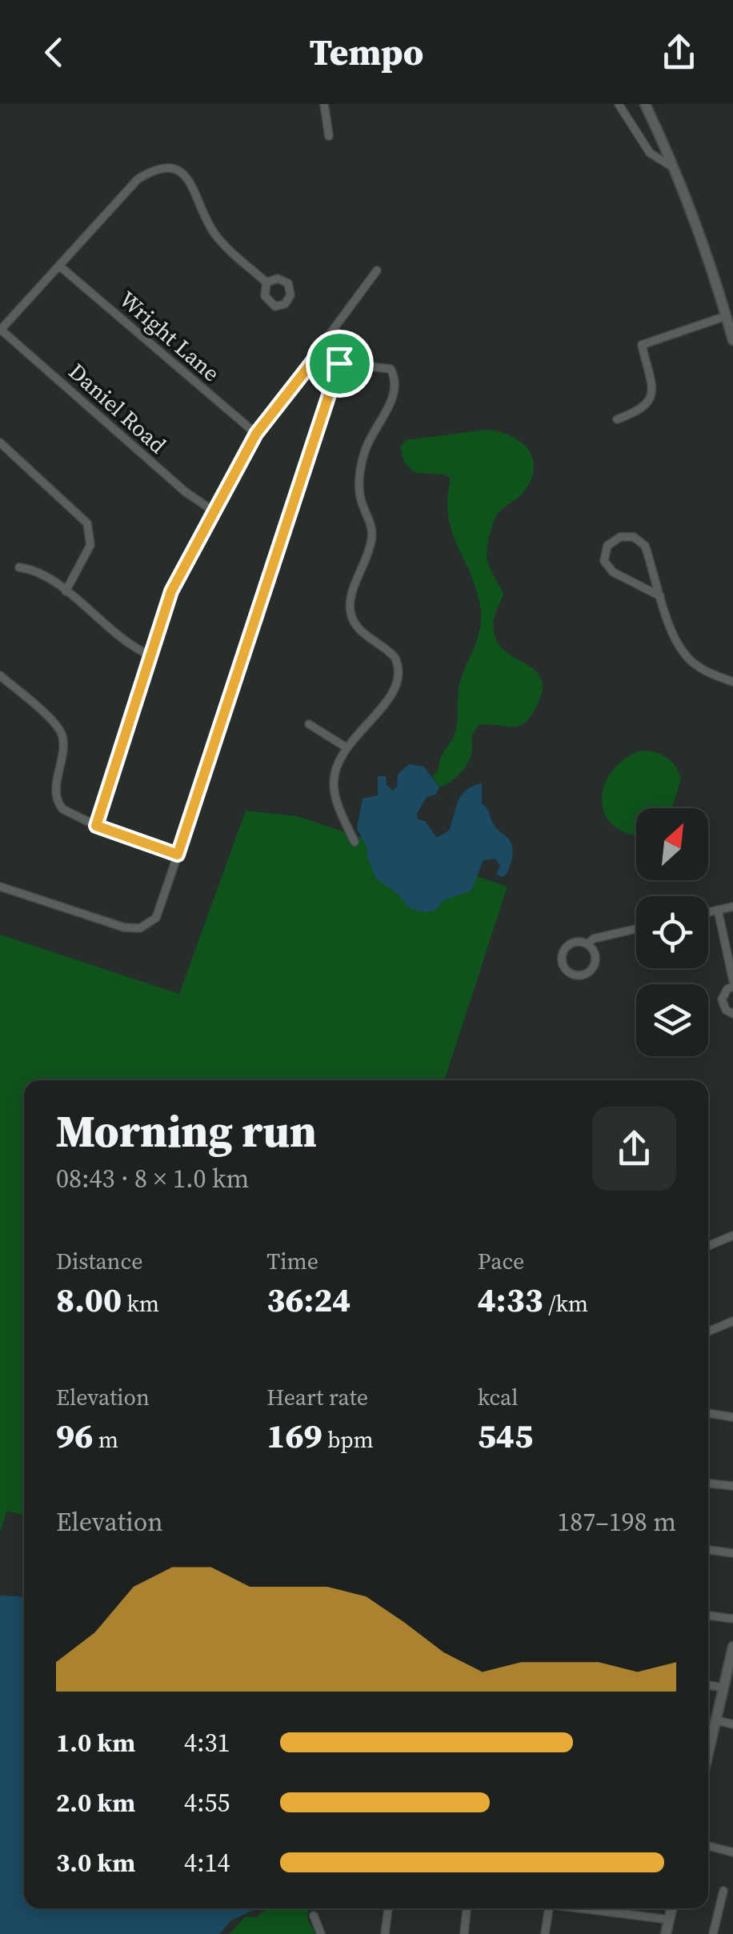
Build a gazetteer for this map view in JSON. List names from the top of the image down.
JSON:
{
  "streets": {
    "street": ["Wright Lane", "Daniel Road"]
  },
  "north": "top right",
  "page": {
    "header": "Tempo",
    "heading": ["Morning run", "08:43 · 8 × 1.0 km"],
    "stats": [
      ["Distance", "8.00 km"],
      ["Time", "36:24"],
      ["Pace", "4:33 /km"],
      ["Elevation", "96 m"],
      ["Heart rate", "169 bpm"],
      ["kcal", "545"]
    ],
    "chart": ["Elevation", "187–198 m"],
    "list": [
      {
        "name": "1.0 km",
        "note": "4:31"
      },
      {
        "name": "2.0 km",
        "note": "4:55"
      },
      {
        "name": "3.0 km",
        "note": "4:14"
      }
    ]
  }
}
